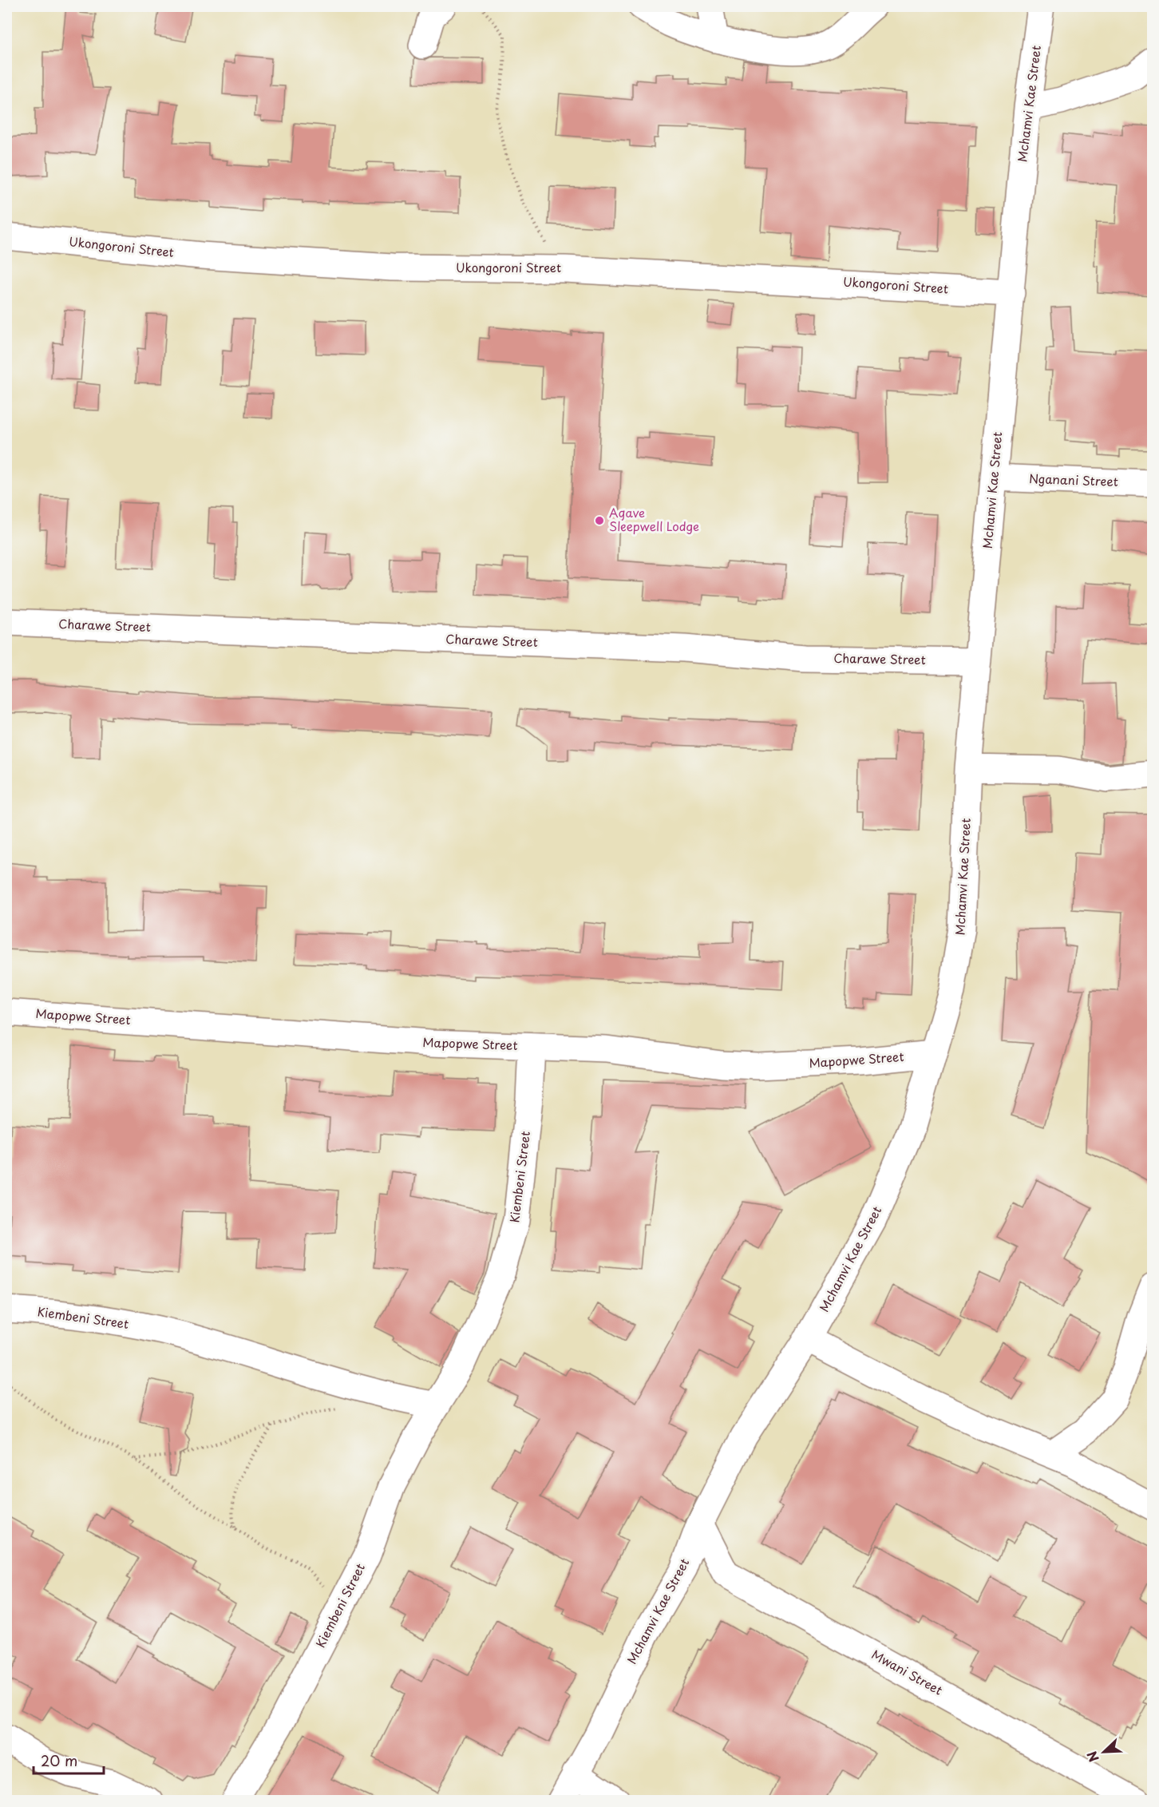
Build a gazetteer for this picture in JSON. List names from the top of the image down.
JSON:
{
  "streets": {
    "street": [
      "Mchamvi Kae Street",
      "Ukongoroni Street",
      "Nganani Street",
      "Charawe Street",
      "Mapopwe Street",
      "Kiembeni Street",
      "Mwani Street"
    ]
  },
  "crossings": [
    ["Mchamvi Kae Street", "Ukongoroni Street"],
    ["Mchamvi Kae Street", "Nganani Street"],
    ["Mchamvi Kae Street", "Charawe Street"],
    ["Mchamvi Kae Street", "Mapopwe Street"],
    ["Mchamvi Kae Street", "Mwani Street"],
    ["Mapopwe Street", "Kiembeni Street"]
  ],
  "places": ["Agave Sleepwell Lodge"],
  "scale_bar": "20 m",
  "north": "bottom left"
}
